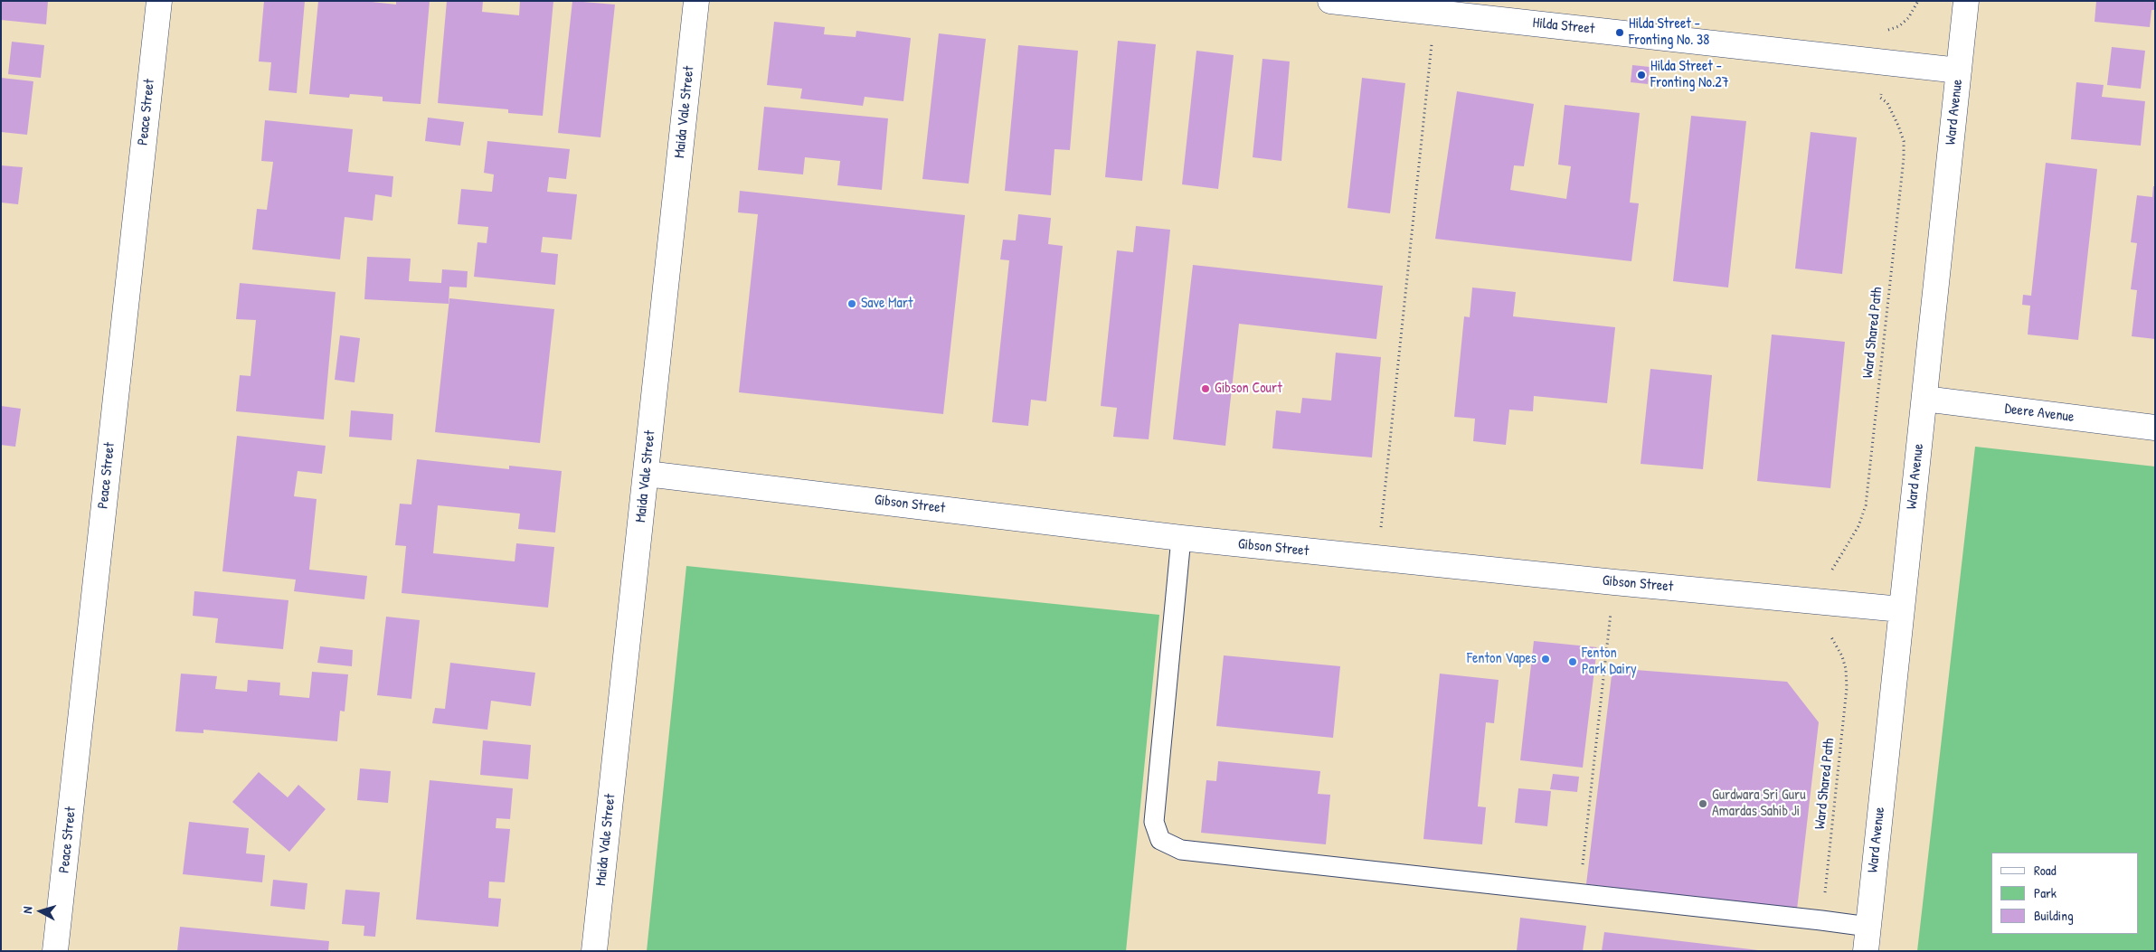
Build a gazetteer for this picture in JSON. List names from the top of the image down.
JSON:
{
  "streets": {
    "street": [
      "Hilda Street",
      "Peace Street",
      "Maida Vale Street",
      "Ward Avenue",
      "Deere Avenue",
      "Gibson Street"
    ],
    "path": ["Ward Shared Path"]
  },
  "crossings": [
    ["Hilda Street", "Ward Avenue"],
    ["Maida Vale Street", "Gibson Street"],
    ["Ward Avenue", "Deere Avenue"],
    ["Ward Avenue", "Gibson Street"]
  ],
  "places": [
    "Hilda Street - Fronting No. 38",
    "Hilda Street - Fronting No.27",
    "Save Mart",
    "Gibson Court",
    "Fenton Vapes",
    "Fenton Park Dairy",
    "Gurdwara Sri Guru Amardas Sahib Ji"
  ],
  "legend": ["Road", "Park", "Building"],
  "north": "left"
}
